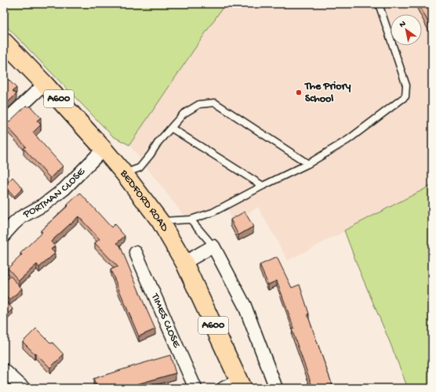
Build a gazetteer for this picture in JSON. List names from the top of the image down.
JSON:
{
  "streets": {
    "main road": ["A600", "BEDFORD ROAD"],
    "street": ["PORTMAN CLOSE", "TIMES CLOSE"]
  },
  "crossings": [
    ["PORTMAN CLOSE", "BEDFORD ROAD"]
  ],
  "places": ["The Priory School"],
  "north": "top left"
}
